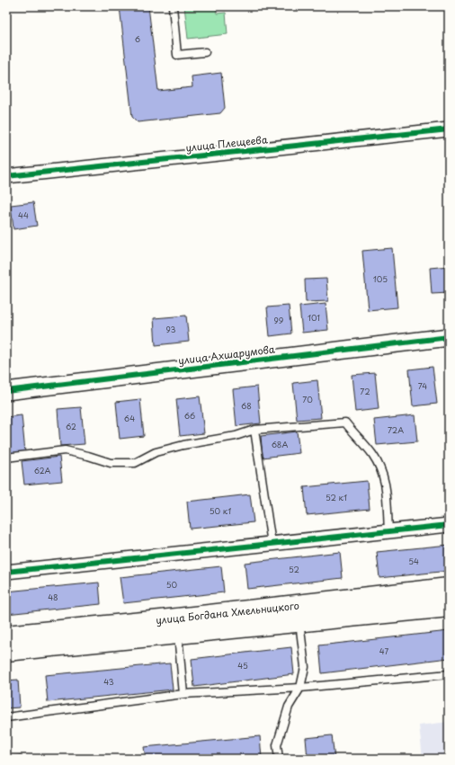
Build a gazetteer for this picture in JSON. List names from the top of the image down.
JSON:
{
  "streets": {
    "main road": ["улица Богдана Хмельницкого"],
    "street": ["улица Плещеева", "улица Ахшарумова"]
  },
  "house_numbers": [
    "6",
    "44",
    "105",
    "101",
    "99",
    "93",
    "74",
    "72",
    "70",
    "68",
    "66",
    "64",
    "62",
    "72А",
    "68А",
    "62А",
    "52 к1",
    "50 к1",
    "54",
    "52",
    "50",
    "48",
    "47",
    "45",
    "43"
  ]
}
